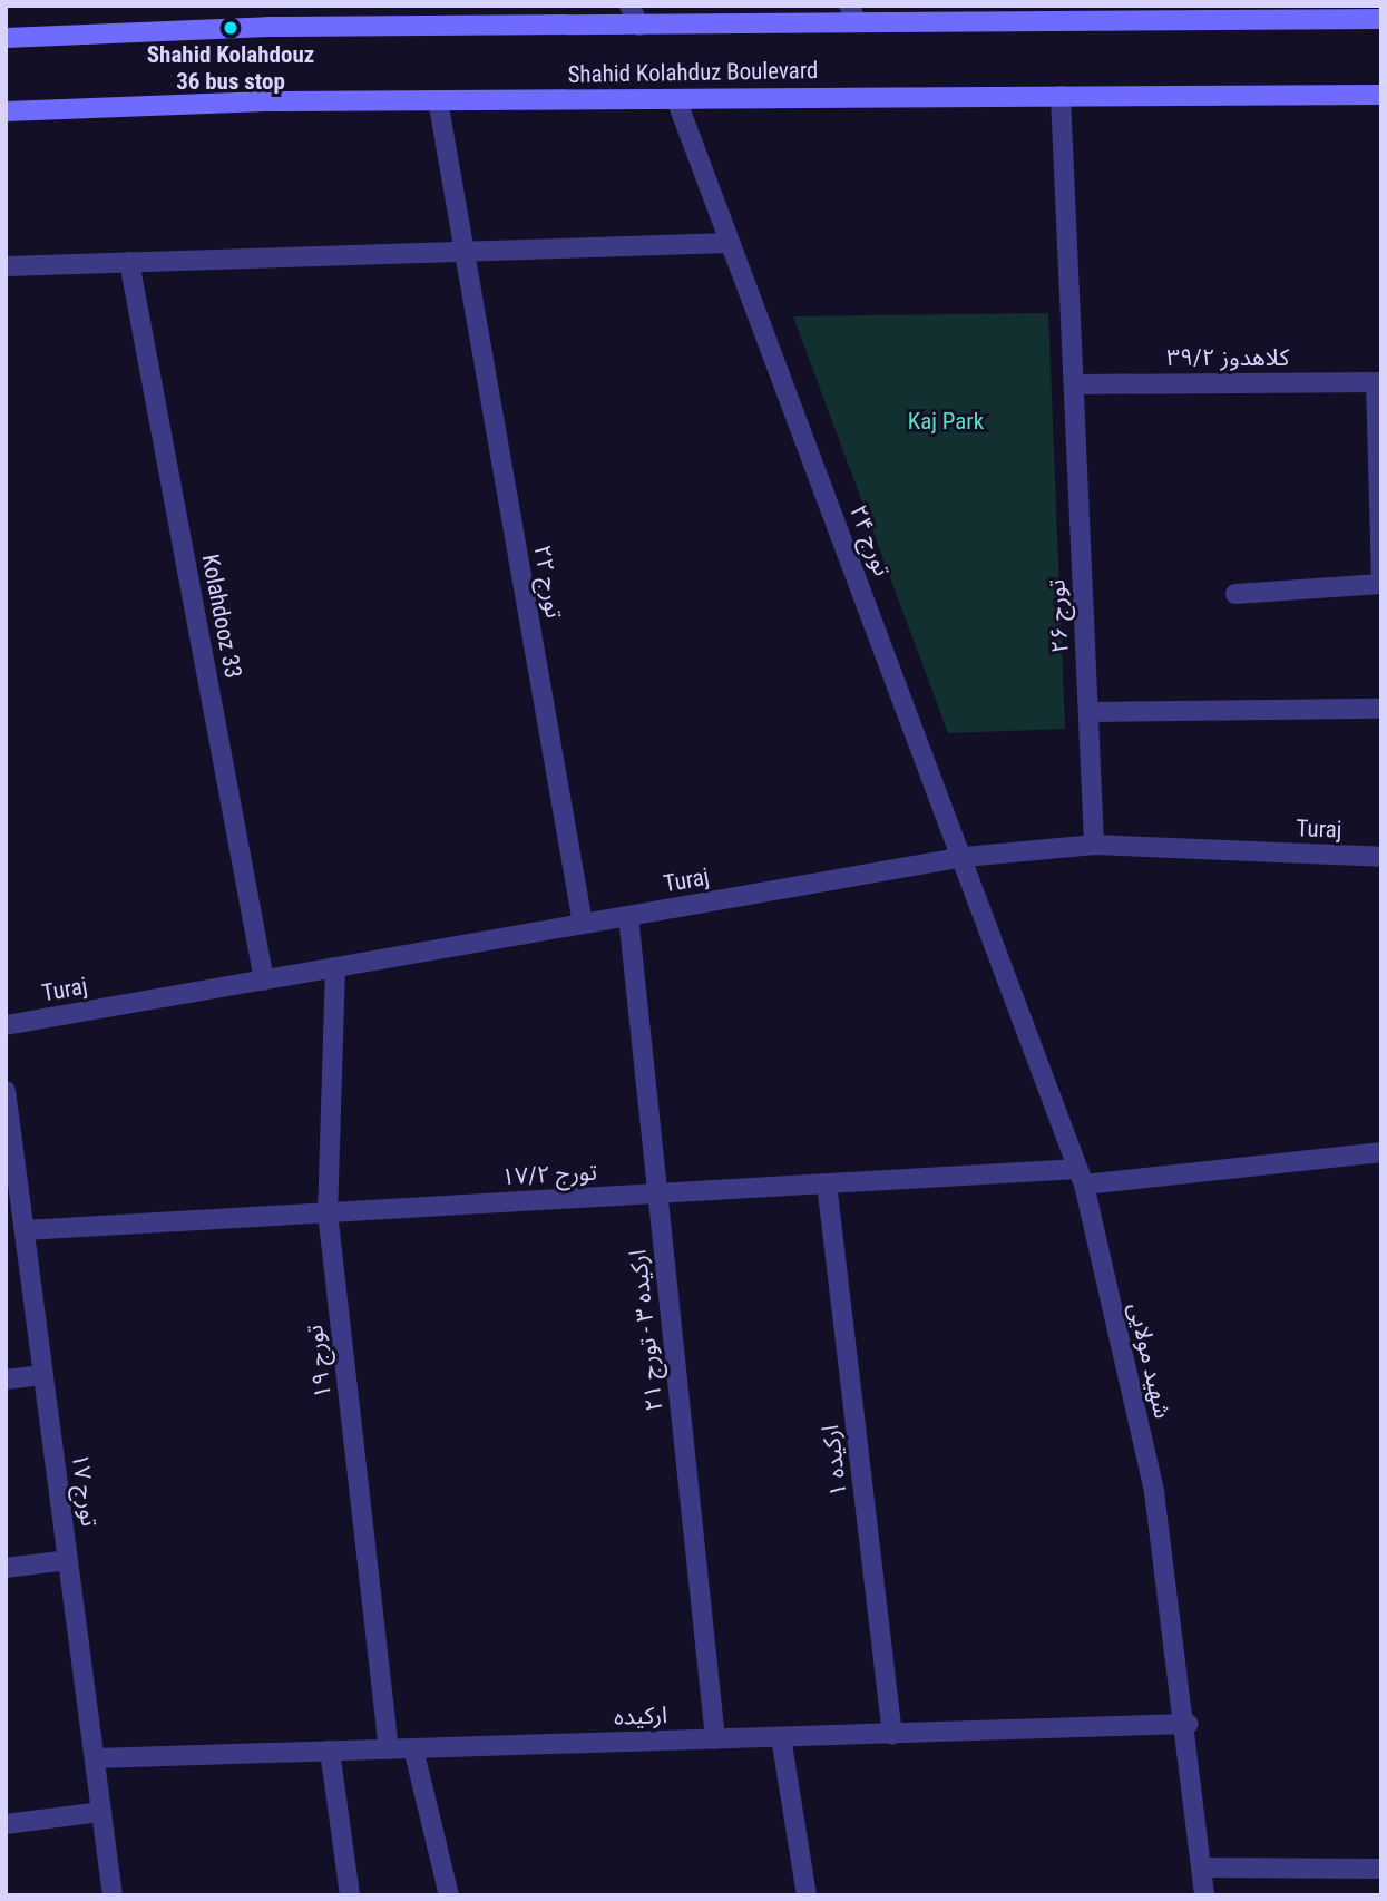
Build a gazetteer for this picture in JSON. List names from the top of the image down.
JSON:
{
  "streets": {
    "main road": ["Shahid Kolahduz Boulevard"],
    "street": [
      "کلاهدوز ۳۹/۲",
      "تورج ۲۴",
      "تورج ۲۲",
      "Kolahdooz 33",
      "تورج ۲۶",
      "Turaj",
      "تورج ۱۷/۲",
      "ارکیده ۳ - تورج ۲۱",
      "شهید مولایی",
      "تورج ۱۹",
      "ارکیده ۱",
      "تورج ۱۷",
      "ارکیده"
    ]
  },
  "crossings": [
    ["Shahid Kolahduz Boulevard", "تورج ۲۴"],
    ["Shahid Kolahduz Boulevard", "تورج ۲۲"],
    ["Shahid Kolahduz Boulevard", "تورج ۲۶"],
    ["کلاهدوز ۳۹/۲", "تورج ۲۶"],
    ["تورج ۲۴", "Turaj"],
    ["تورج ۲۴", "شهید مولایی"],
    ["تورج ۲۲", "Turaj"],
    ["Kolahdooz 33", "Turaj"],
    ["تورج ۲۶", "Turaj"],
    ["Turaj", "ارکیده ۳ - تورج ۲۱"],
    ["Turaj", "شهید مولایی"],
    ["Turaj", "تورج ۱۹"],
    ["تورج ۱۷/۲", "ارکیده ۳ - تورج ۲۱"],
    ["تورج ۱۷/۲", "شهید مولایی"],
    ["تورج ۱۷/۲", "تورج ۱۹"],
    ["تورج ۱۷/۲", "ارکیده ۱"],
    ["تورج ۱۷/۲", "تورج ۱۷"],
    ["ارکیده ۳ - تورج ۲۱", "ارکیده"],
    ["شهید مولایی", "ارکیده"],
    ["تورج ۱۹", "ارکیده"],
    ["ارکیده ۱", "ارکیده"],
    ["تورج ۱۷", "ارکیده"]
  ],
  "parks": ["Kaj Park"],
  "places": ["Shahid Kolahdouz 36 bus stop"]
}
